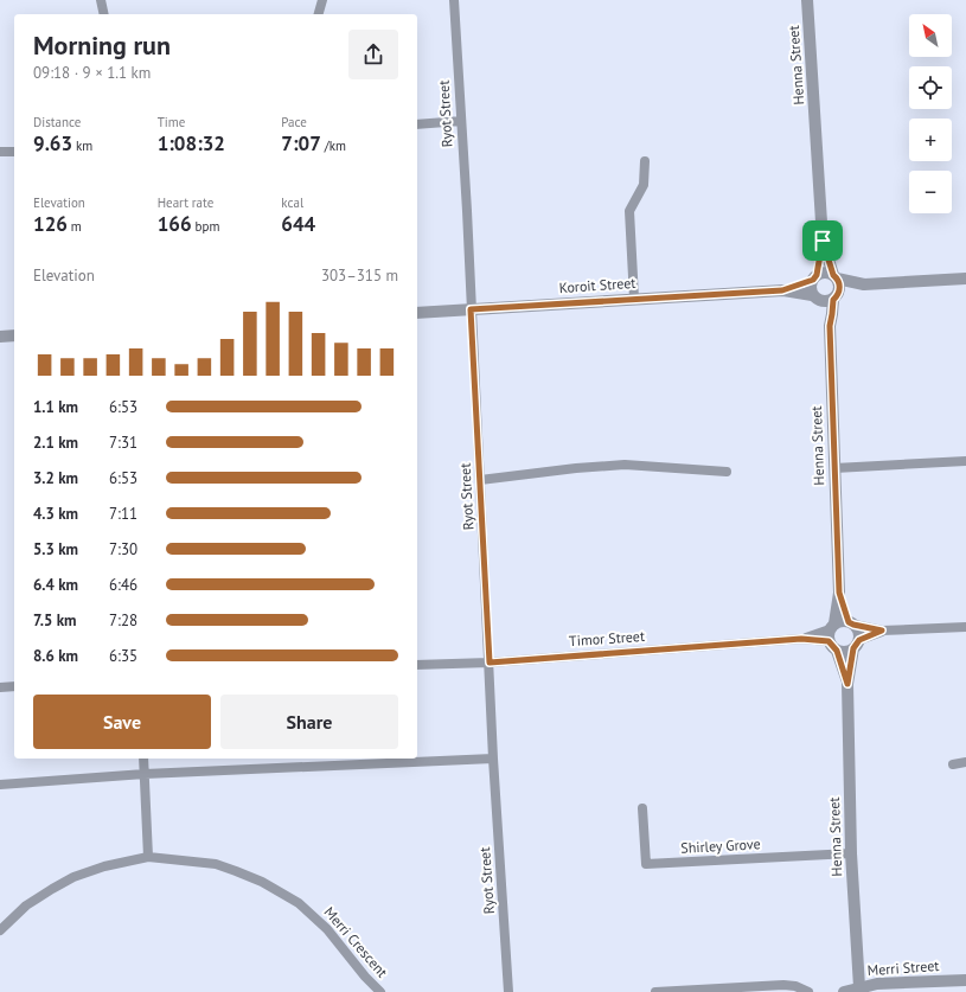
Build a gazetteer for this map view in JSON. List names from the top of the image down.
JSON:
{
  "streets": {
    "street": [
      "Henna Street",
      "Ryot Street",
      "Koroit Street",
      "Timor Street",
      "Shirley Grove",
      "Merri Crescent",
      "Merri Street"
    ]
  },
  "crossings": [
    ["Henna Street", "Koroit Street"],
    ["Henna Street", "Timor Street"],
    ["Henna Street", "Shirley Grove"],
    ["Henna Street", "Merri Street"],
    ["Ryot Street", "Koroit Street"],
    ["Ryot Street", "Timor Street"]
  ],
  "north": "top left",
  "page": {
    "map_buttons": ["+", "−"],
    "heading": ["Morning run", "09:18 · 9 × 1.1 km"],
    "stats": [
      ["Distance", "9.63 km"],
      ["Time", "1:08:32"],
      ["Pace", "7:07 /km"],
      ["Elevation", "126 m"],
      ["Heart rate", "166 bpm"],
      ["kcal", "644"]
    ],
    "chart": ["Elevation", "303–315 m"],
    "list": [
      {
        "name": "1.1 km",
        "note": "6:53"
      },
      {
        "name": "2.1 km",
        "note": "7:31"
      },
      {
        "name": "3.2 km",
        "note": "6:53"
      },
      {
        "name": "4.3 km",
        "note": "7:11"
      },
      {
        "name": "5.3 km",
        "note": "7:30"
      },
      {
        "name": "6.4 km",
        "note": "6:46"
      },
      {
        "name": "7.5 km",
        "note": "7:28"
      },
      {
        "name": "8.6 km",
        "note": "6:35"
      }
    ],
    "buttons": ["Save", "Share"]
  }
}
